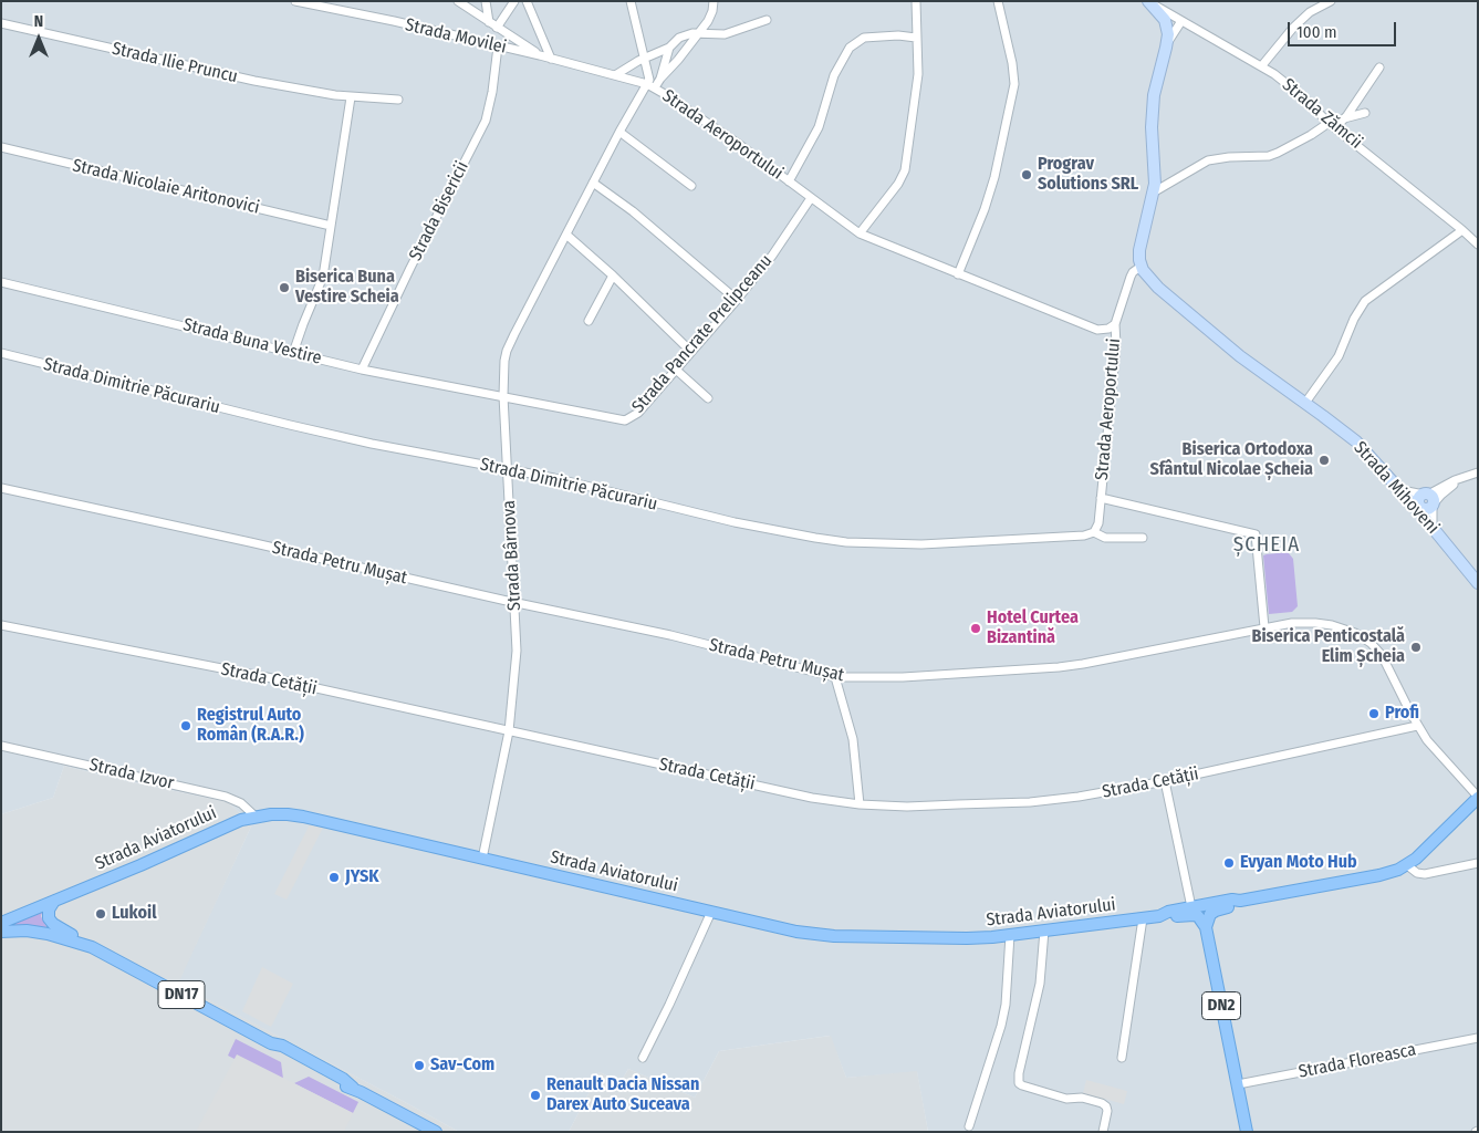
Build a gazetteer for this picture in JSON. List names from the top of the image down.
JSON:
{
  "streets": {
    "main road": [
      "Strada Zămcii",
      "Strada Mihoveni",
      "Strada Aviatorului",
      "DN17",
      "DN2"
    ],
    "street": [
      "Strada Movilei",
      "Strada Ilie Pruncu",
      "Strada Aeroportului",
      "Strada Nicolaie Aritonovici",
      "Strada Bisericii",
      "Strada Pancrate Prelipceanu",
      "Strada Buna Vestire",
      "Strada Dimitrie Păcurariu",
      "Strada Bârnova",
      "Strada Petru Mușat",
      "Strada Cetății",
      "Strada Izvor",
      "Strada Floreasca"
    ]
  },
  "crossings": [
    ["Strada Movilei", "Strada Aeroportului"],
    ["Strada Movilei", "Strada Bisericii"],
    ["Strada Zămcii", "Strada Mihoveni"],
    ["Strada Aeroportului", "Strada Pancrate Prelipceanu"],
    ["Strada Aeroportului", "Strada Dimitrie Păcurariu"],
    ["Strada Aeroportului", "Strada Bârnova"],
    ["Strada Aeroportului", "Strada Petru Mușat"],
    ["Strada Bisericii", "Strada Buna Vestire"],
    ["Strada Pancrate Prelipceanu", "Strada Buna Vestire"],
    ["Strada Pancrate Prelipceanu", "Strada Bârnova"],
    ["Strada Buna Vestire", "Strada Bârnova"],
    ["Strada Dimitrie Păcurariu", "Strada Bârnova"],
    ["Strada Bârnova", "Strada Petru Mușat"],
    ["Strada Bârnova", "Strada Cetății"],
    ["Strada Bârnova", "Strada Aviatorului"],
    ["Strada Petru Mușat", "Strada Cetății"],
    ["Strada Izvor", "Strada Aviatorului"],
    ["DN2", "Strada Floreasca"]
  ],
  "districts": ["ȘCHEIA"],
  "places": [
    "Prograv Solutions SRL",
    "Biserica Buna Vestire Scheia",
    "Biserica Ortodoxa Sfântul Nicolae Șcheia",
    "Hotel Curtea Bizantină",
    "Biserica Penticostală Elim Șcheia",
    "Profi",
    "Registrul Auto Român (R.A.R.)",
    "Evyan Moto Hub",
    "JYSK",
    "Lukoil",
    "Sav-Com",
    "Renault Dacia Nissan Darex Auto Suceava"
  ],
  "scale_bar": "100 m",
  "north": "top"
}
